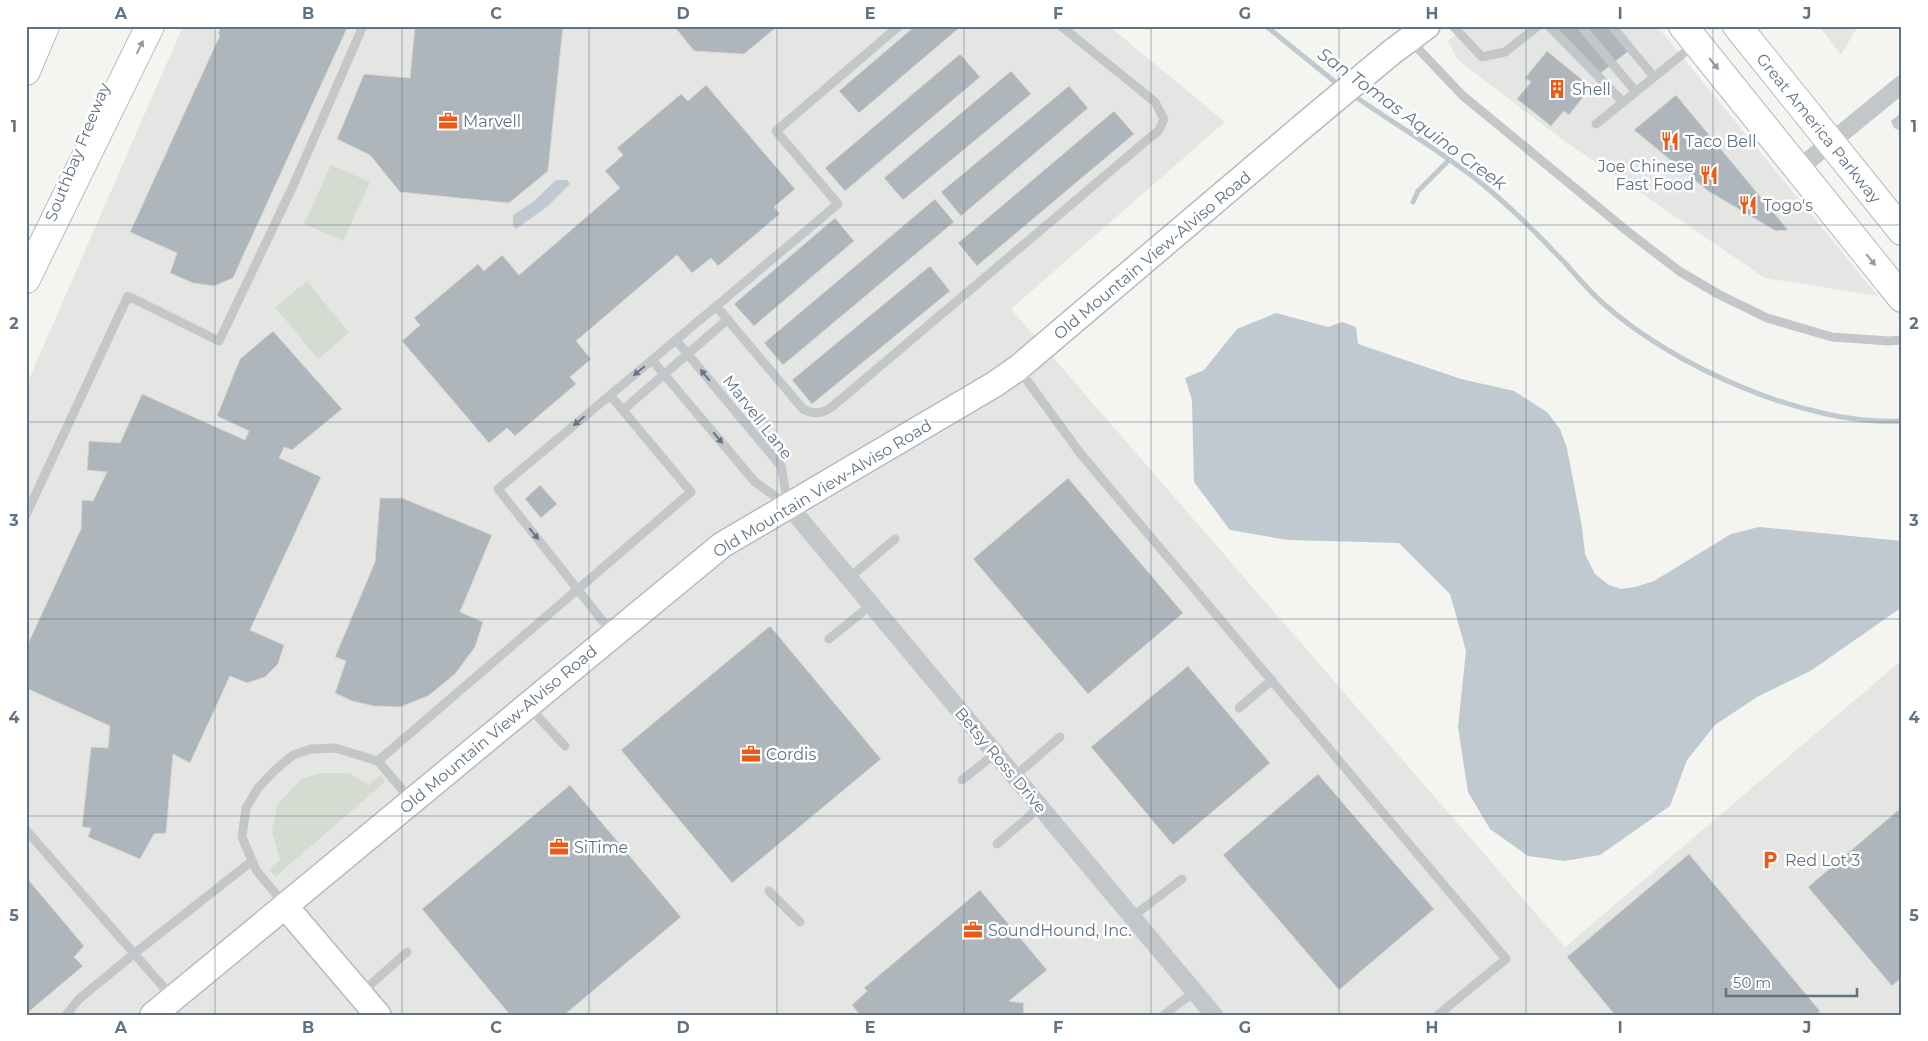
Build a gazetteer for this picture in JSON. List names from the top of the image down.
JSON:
{
  "streets": {
    "main road": ["Great America Parkway", "Southbay Freeway"],
    "street": ["Old Mountain View-Alviso Road", "Betsy Ross Drive"],
    "lane": ["Marvell Lane"]
  },
  "crossings": [
    ["Old Mountain View-Alviso Road", "Marvell Lane"],
    ["Old Mountain View-Alviso Road", "Betsy Ross Drive"],
    ["Marvell Lane", "Betsy Ross Drive"]
  ],
  "water": ["San Tomas Aquino Creek"],
  "places": {
    "building": ["Shell"],
    "office": [
      "Marvell",
      "Cordis",
      "SiTime",
      "SoundHound, Inc."
    ],
    "restaurant": ["Taco Bell", "Joe Chinese Fast Food", "Togo's"],
    "parking": ["Red Lot 3"]
  },
  "scale_bar": "50 m",
  "grid": {
    "columns": [
      "A",
      "B",
      "C",
      "D",
      "E",
      "F",
      "G",
      "H",
      "I",
      "J"
    ],
    "rows": [
      "1",
      "2",
      "3",
      "4",
      "5"
    ]
  }
}
